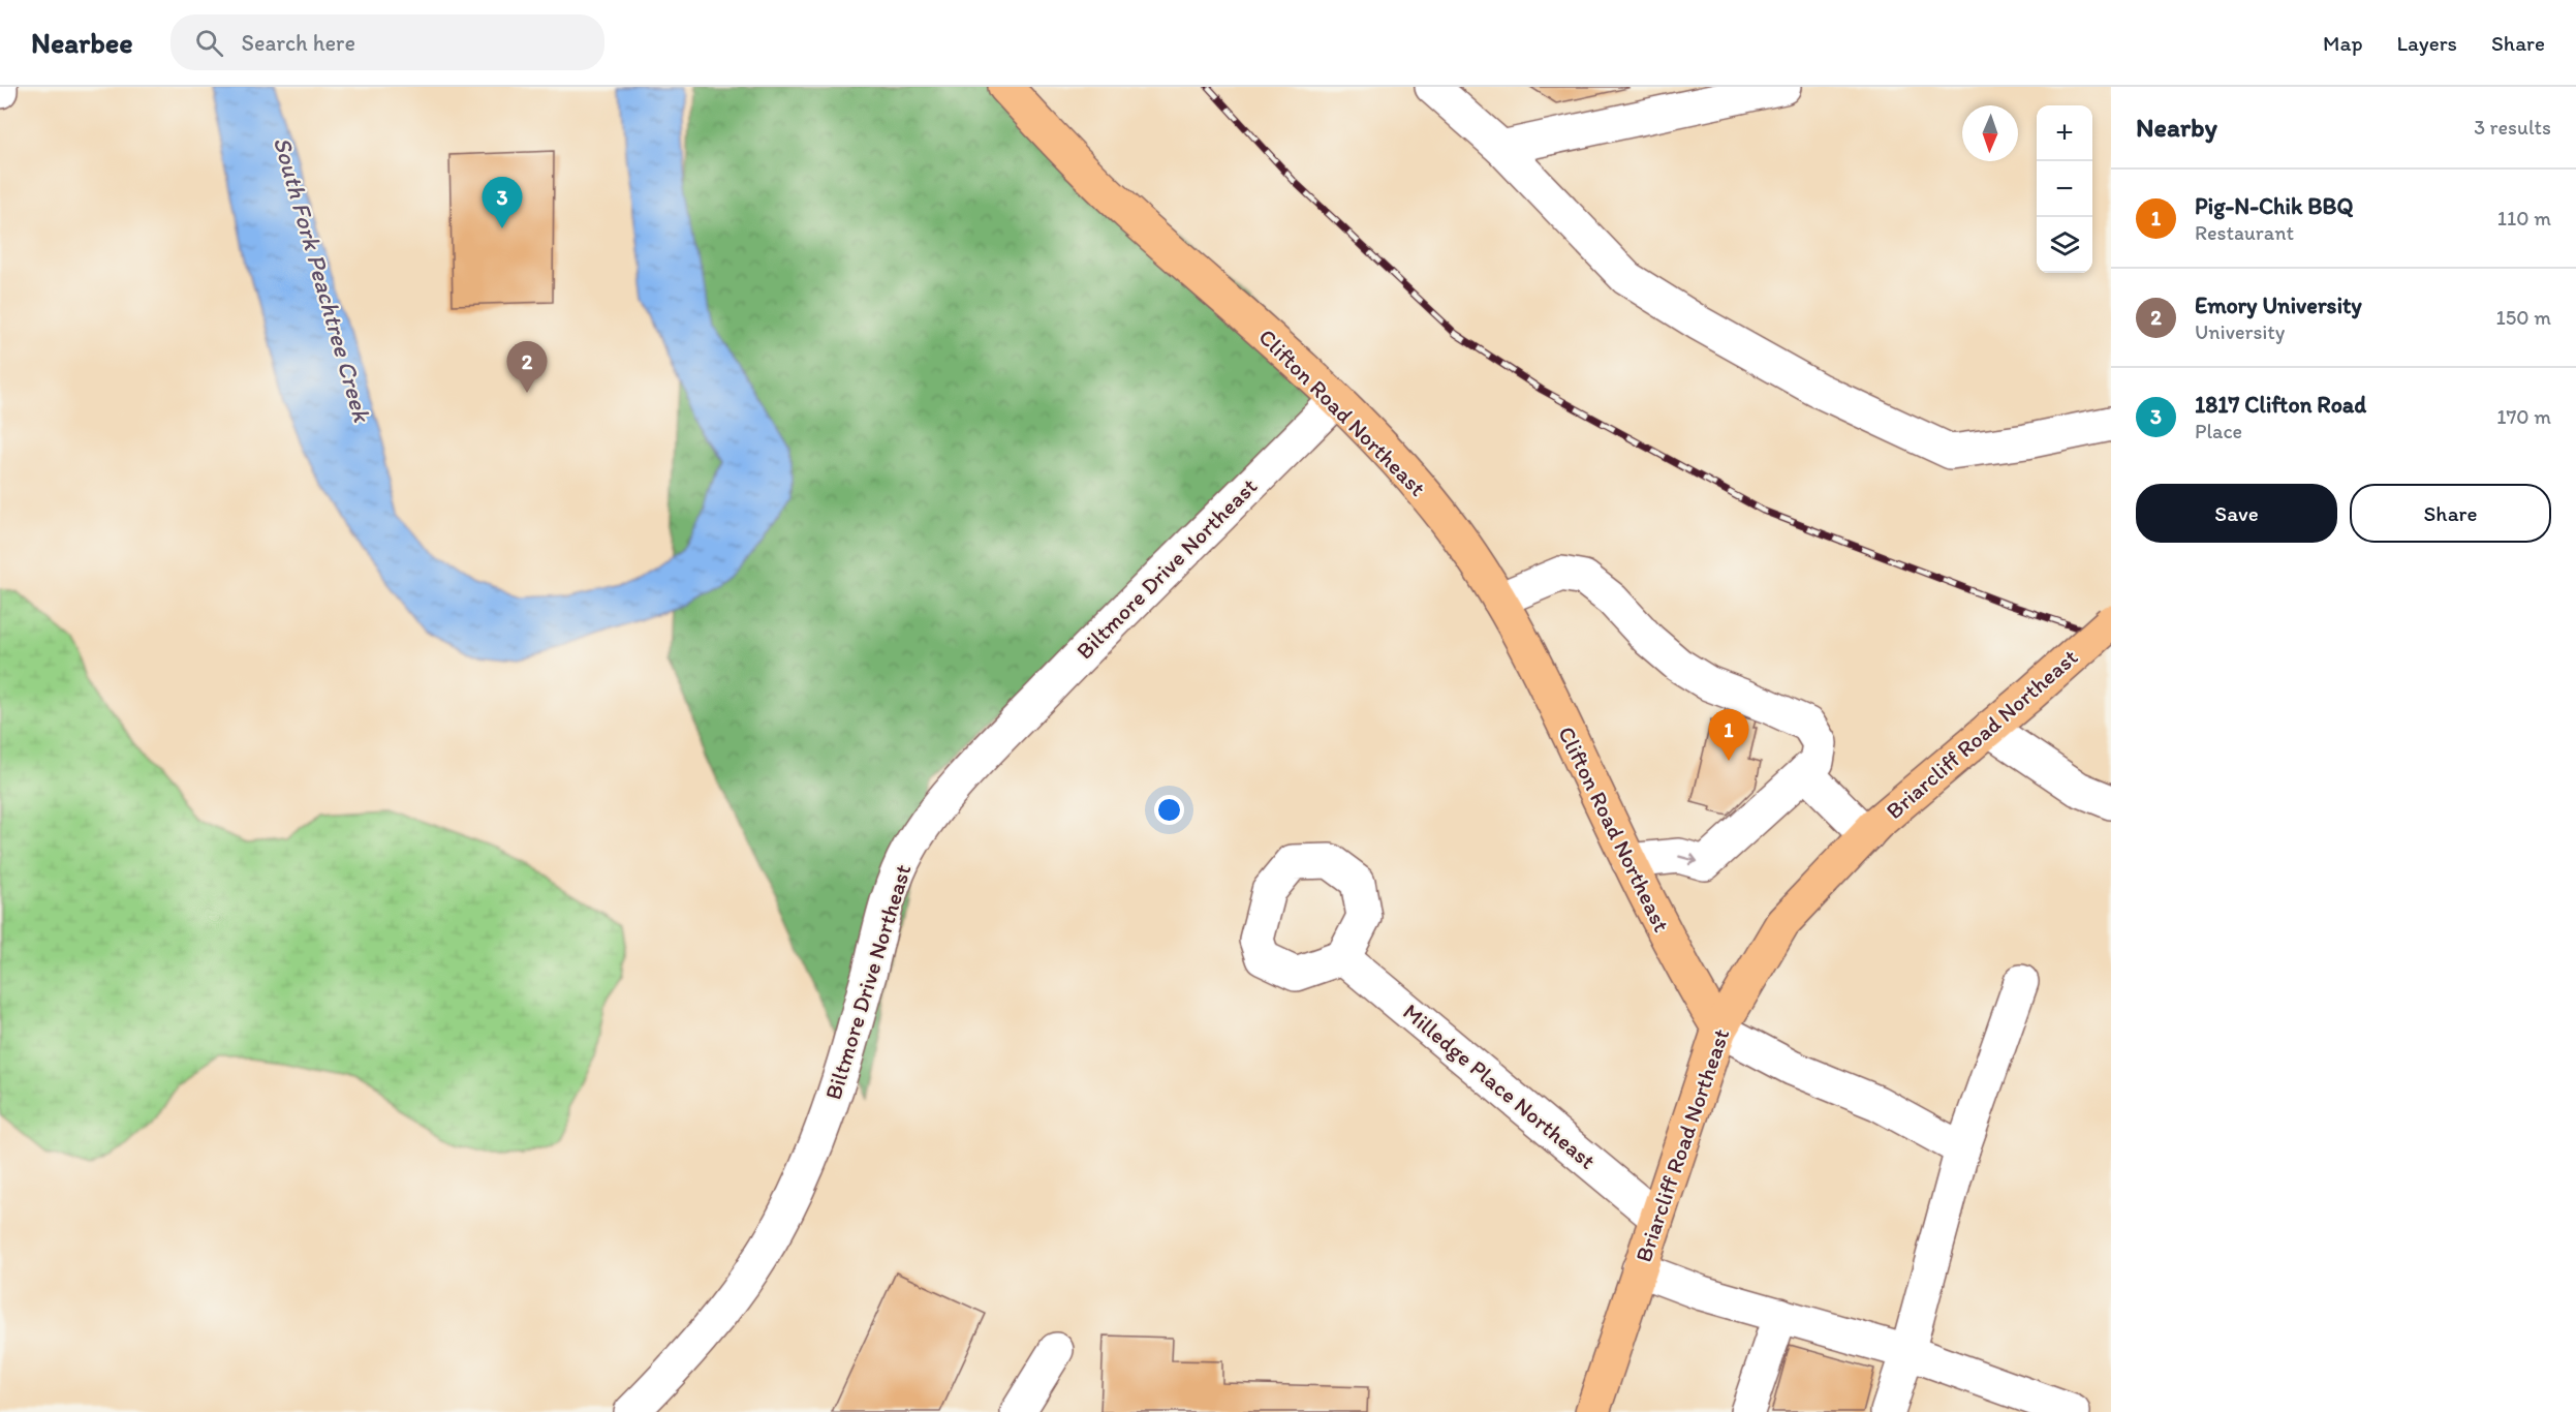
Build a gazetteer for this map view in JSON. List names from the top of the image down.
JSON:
{
  "streets": {
    "main road": ["Clifton Road Northeast", "Briarcliff Road Northeast"],
    "street": ["Biltmore Drive Northeast", "Milledge Place Northeast"]
  },
  "crossings": [
    ["Clifton Road Northeast", "Biltmore Drive Northeast"],
    ["Clifton Road Northeast", "Briarcliff Road Northeast"],
    ["Briarcliff Road Northeast", "Milledge Place Northeast"]
  ],
  "water": ["South Fork Peachtree Creek"],
  "north": "bottom",
  "page": {
    "header": "Nearbee",
    "search": "Search here",
    "nav": ["Map", "Layers", "Share"],
    "heading": ["Nearby", "3 results"],
    "map_buttons": ["+", "−"],
    "list": [
      {
        "mark": "1",
        "name": "Pig-N-Chik BBQ",
        "note": "Restaurant",
        "value": "110 m"
      },
      {
        "mark": "2",
        "name": "Emory University",
        "note": "University",
        "value": "150 m"
      },
      {
        "mark": "3",
        "name": "1817 Clifton Road",
        "note": "Place",
        "value": "170 m"
      }
    ],
    "pins": ["3", "2", "1"],
    "buttons": ["Save", "Share"]
  }
}
